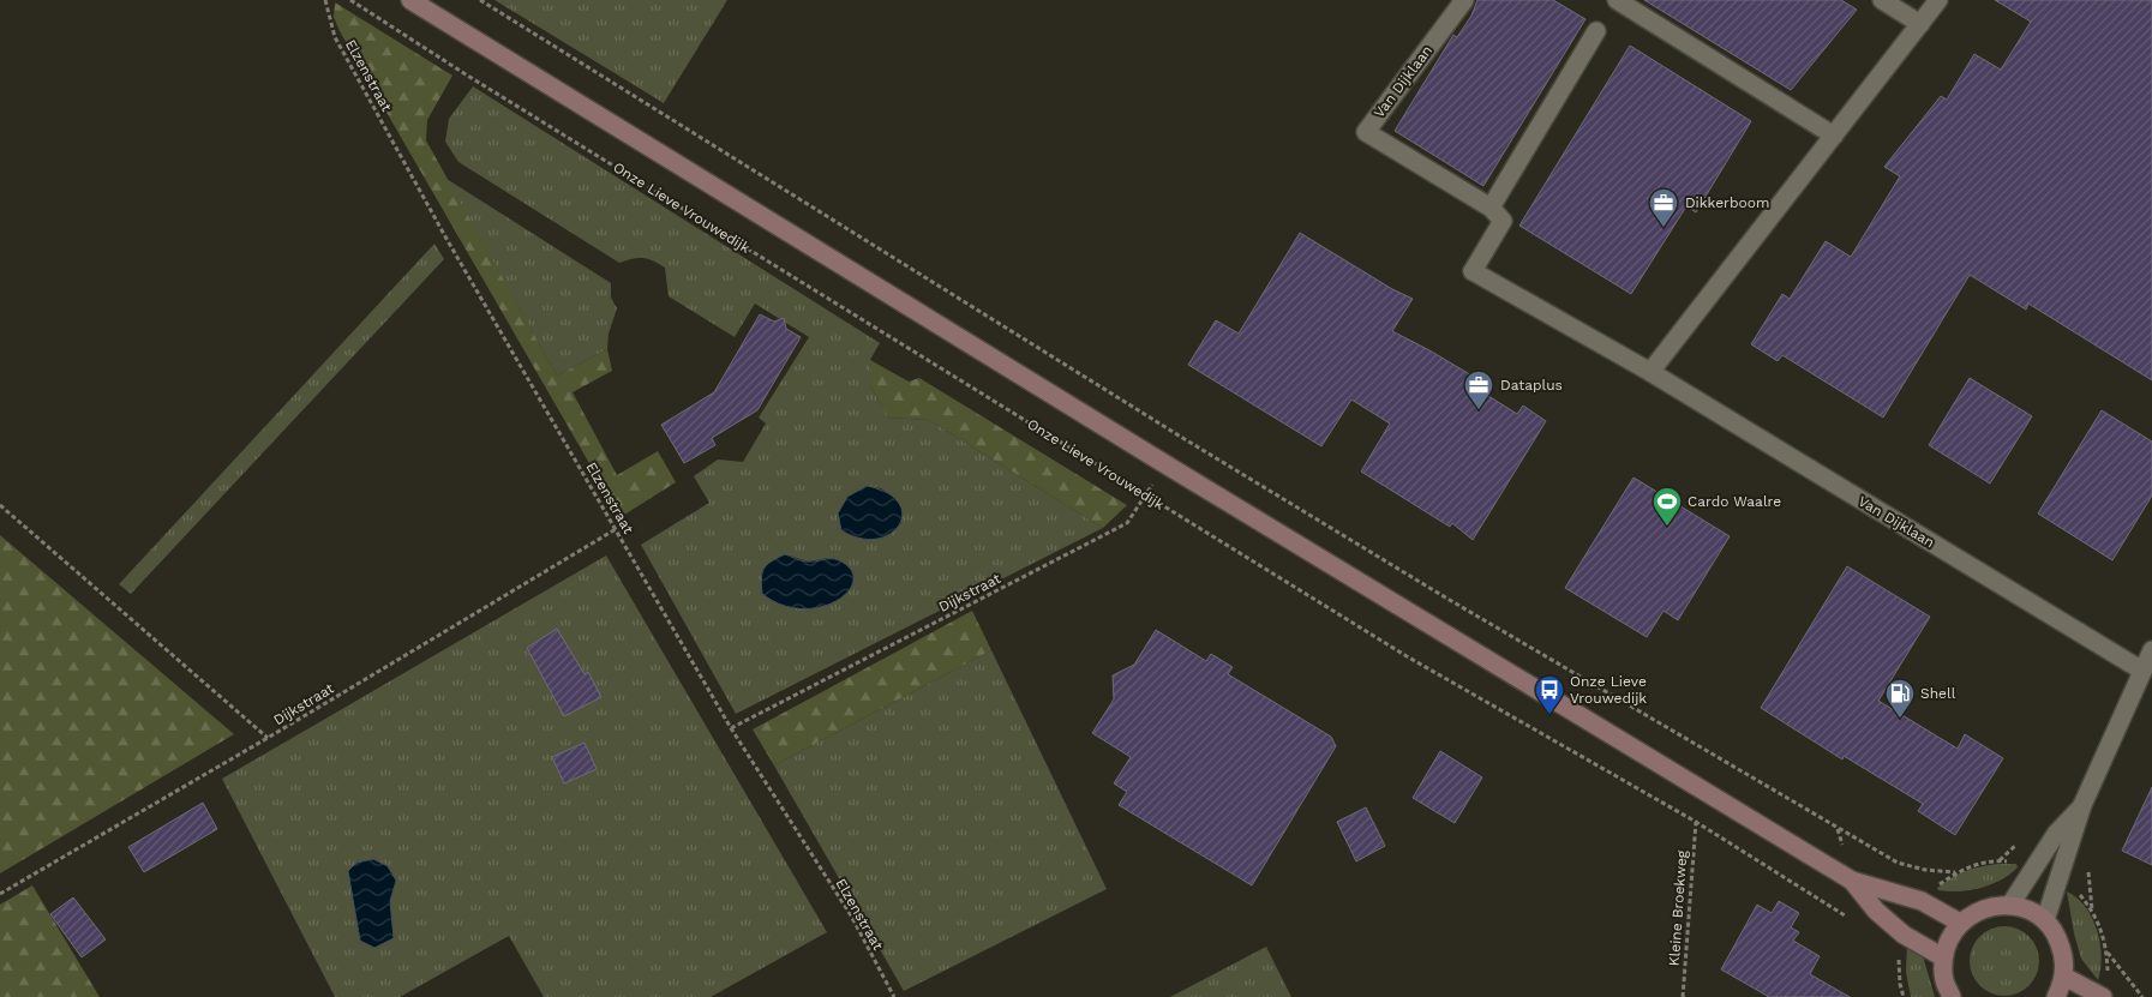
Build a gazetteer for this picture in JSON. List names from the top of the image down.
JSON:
{
  "streets": {
    "street": ["Van Dijklaan"],
    "path": [
      "Elzenstraat",
      "Onze Lieve Vrouwedijk",
      "Dijkstraat",
      "Kleine Broekweg"
    ]
  },
  "crossings": [
    ["Elzenstraat", "Dijkstraat"],
    ["Onze Lieve Vrouwedijk", "Dijkstraat"],
    ["Onze Lieve Vrouwedijk", "Kleine Broekweg"]
  ],
  "places": {
    "office": ["Dikkerboom", "Dataplus"],
    "sports": ["Cardo Waalre"],
    "bus stop": ["Onze Lieve Vrouwedijk"],
    "fuel station": ["Shell"]
  }
}
